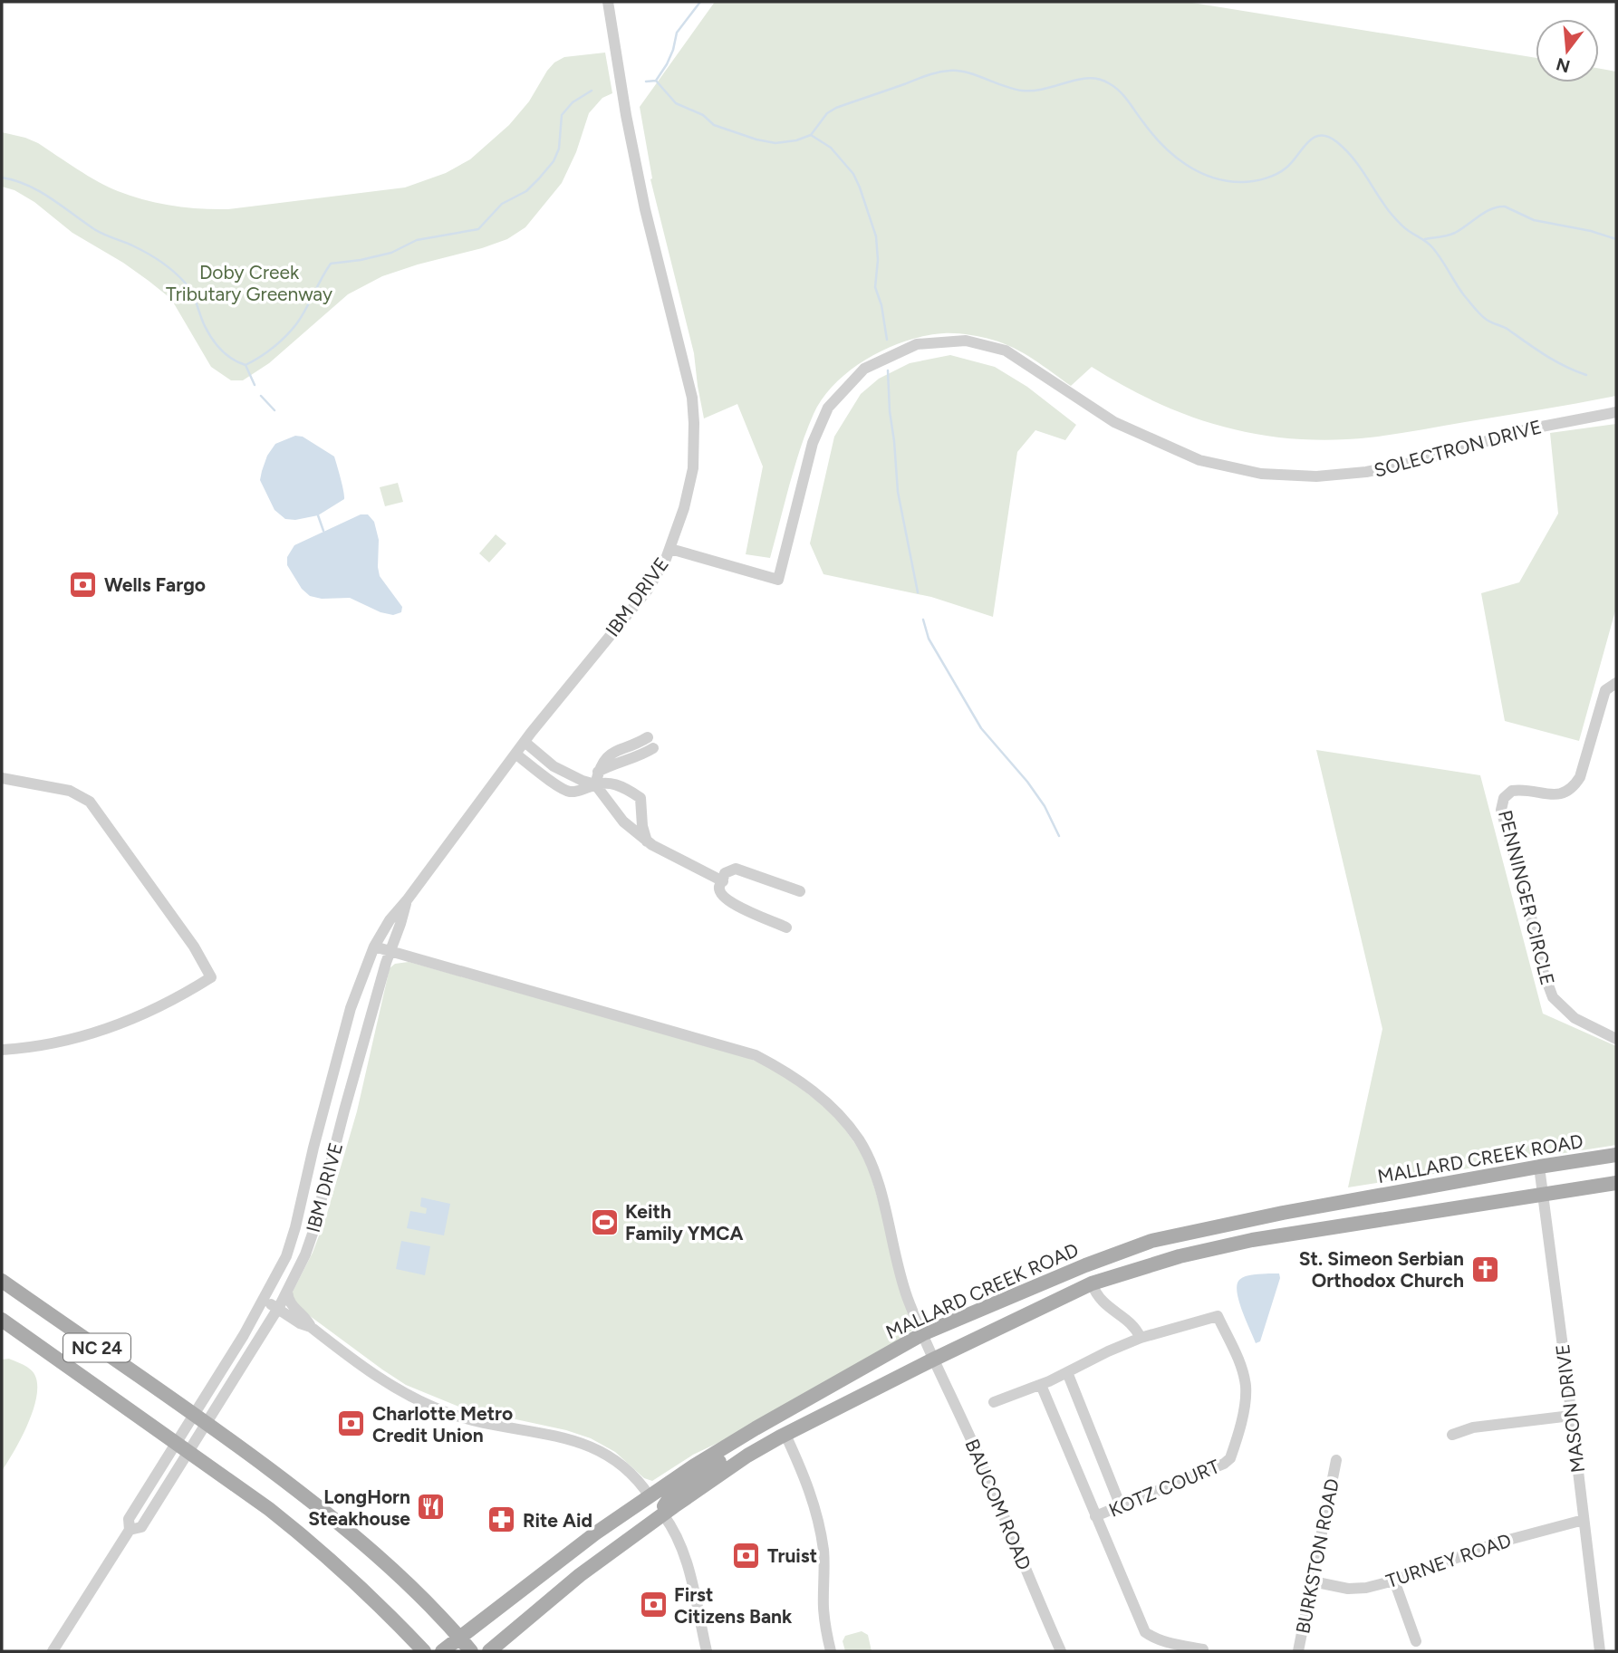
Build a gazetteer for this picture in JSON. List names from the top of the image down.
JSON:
{
  "streets": {
    "main road": ["MALLARD CREEK ROAD", "NC 24"],
    "street": [
      "SOLECTRON DRIVE",
      "IBM DRIVE",
      "PENNINGER CIRCLE",
      "MASON DRIVE",
      "KOTZ COURT",
      "BAUCOM ROAD",
      "BURKSTON ROAD",
      "TURNEY ROAD"
    ]
  },
  "crossings": [
    ["SOLECTRON DRIVE", "IBM DRIVE"],
    ["IBM DRIVE", "NC 24"],
    ["IBM DRIVE", "BAUCOM ROAD"],
    ["MALLARD CREEK ROAD", "NC 24"],
    ["MALLARD CREEK ROAD", "MASON DRIVE"],
    ["MALLARD CREEK ROAD", "BAUCOM ROAD"],
    ["MASON DRIVE", "TURNEY ROAD"],
    ["BURKSTON ROAD", "TURNEY ROAD"]
  ],
  "parks": ["Doby Creek Tributary Greenway"],
  "places": {
    "bank": [
      "Wells Fargo",
      "Charlotte Metro Credit Union",
      "Truist",
      "First Citizens Bank"
    ],
    "sports": ["Keith Family YMCA"],
    "church": ["St. Simeon Serbian Orthodox Church"],
    "restaurant": ["LongHorn Steakhouse"],
    "pharmacy": ["Rite Aid"]
  },
  "north": "bottom"
}
